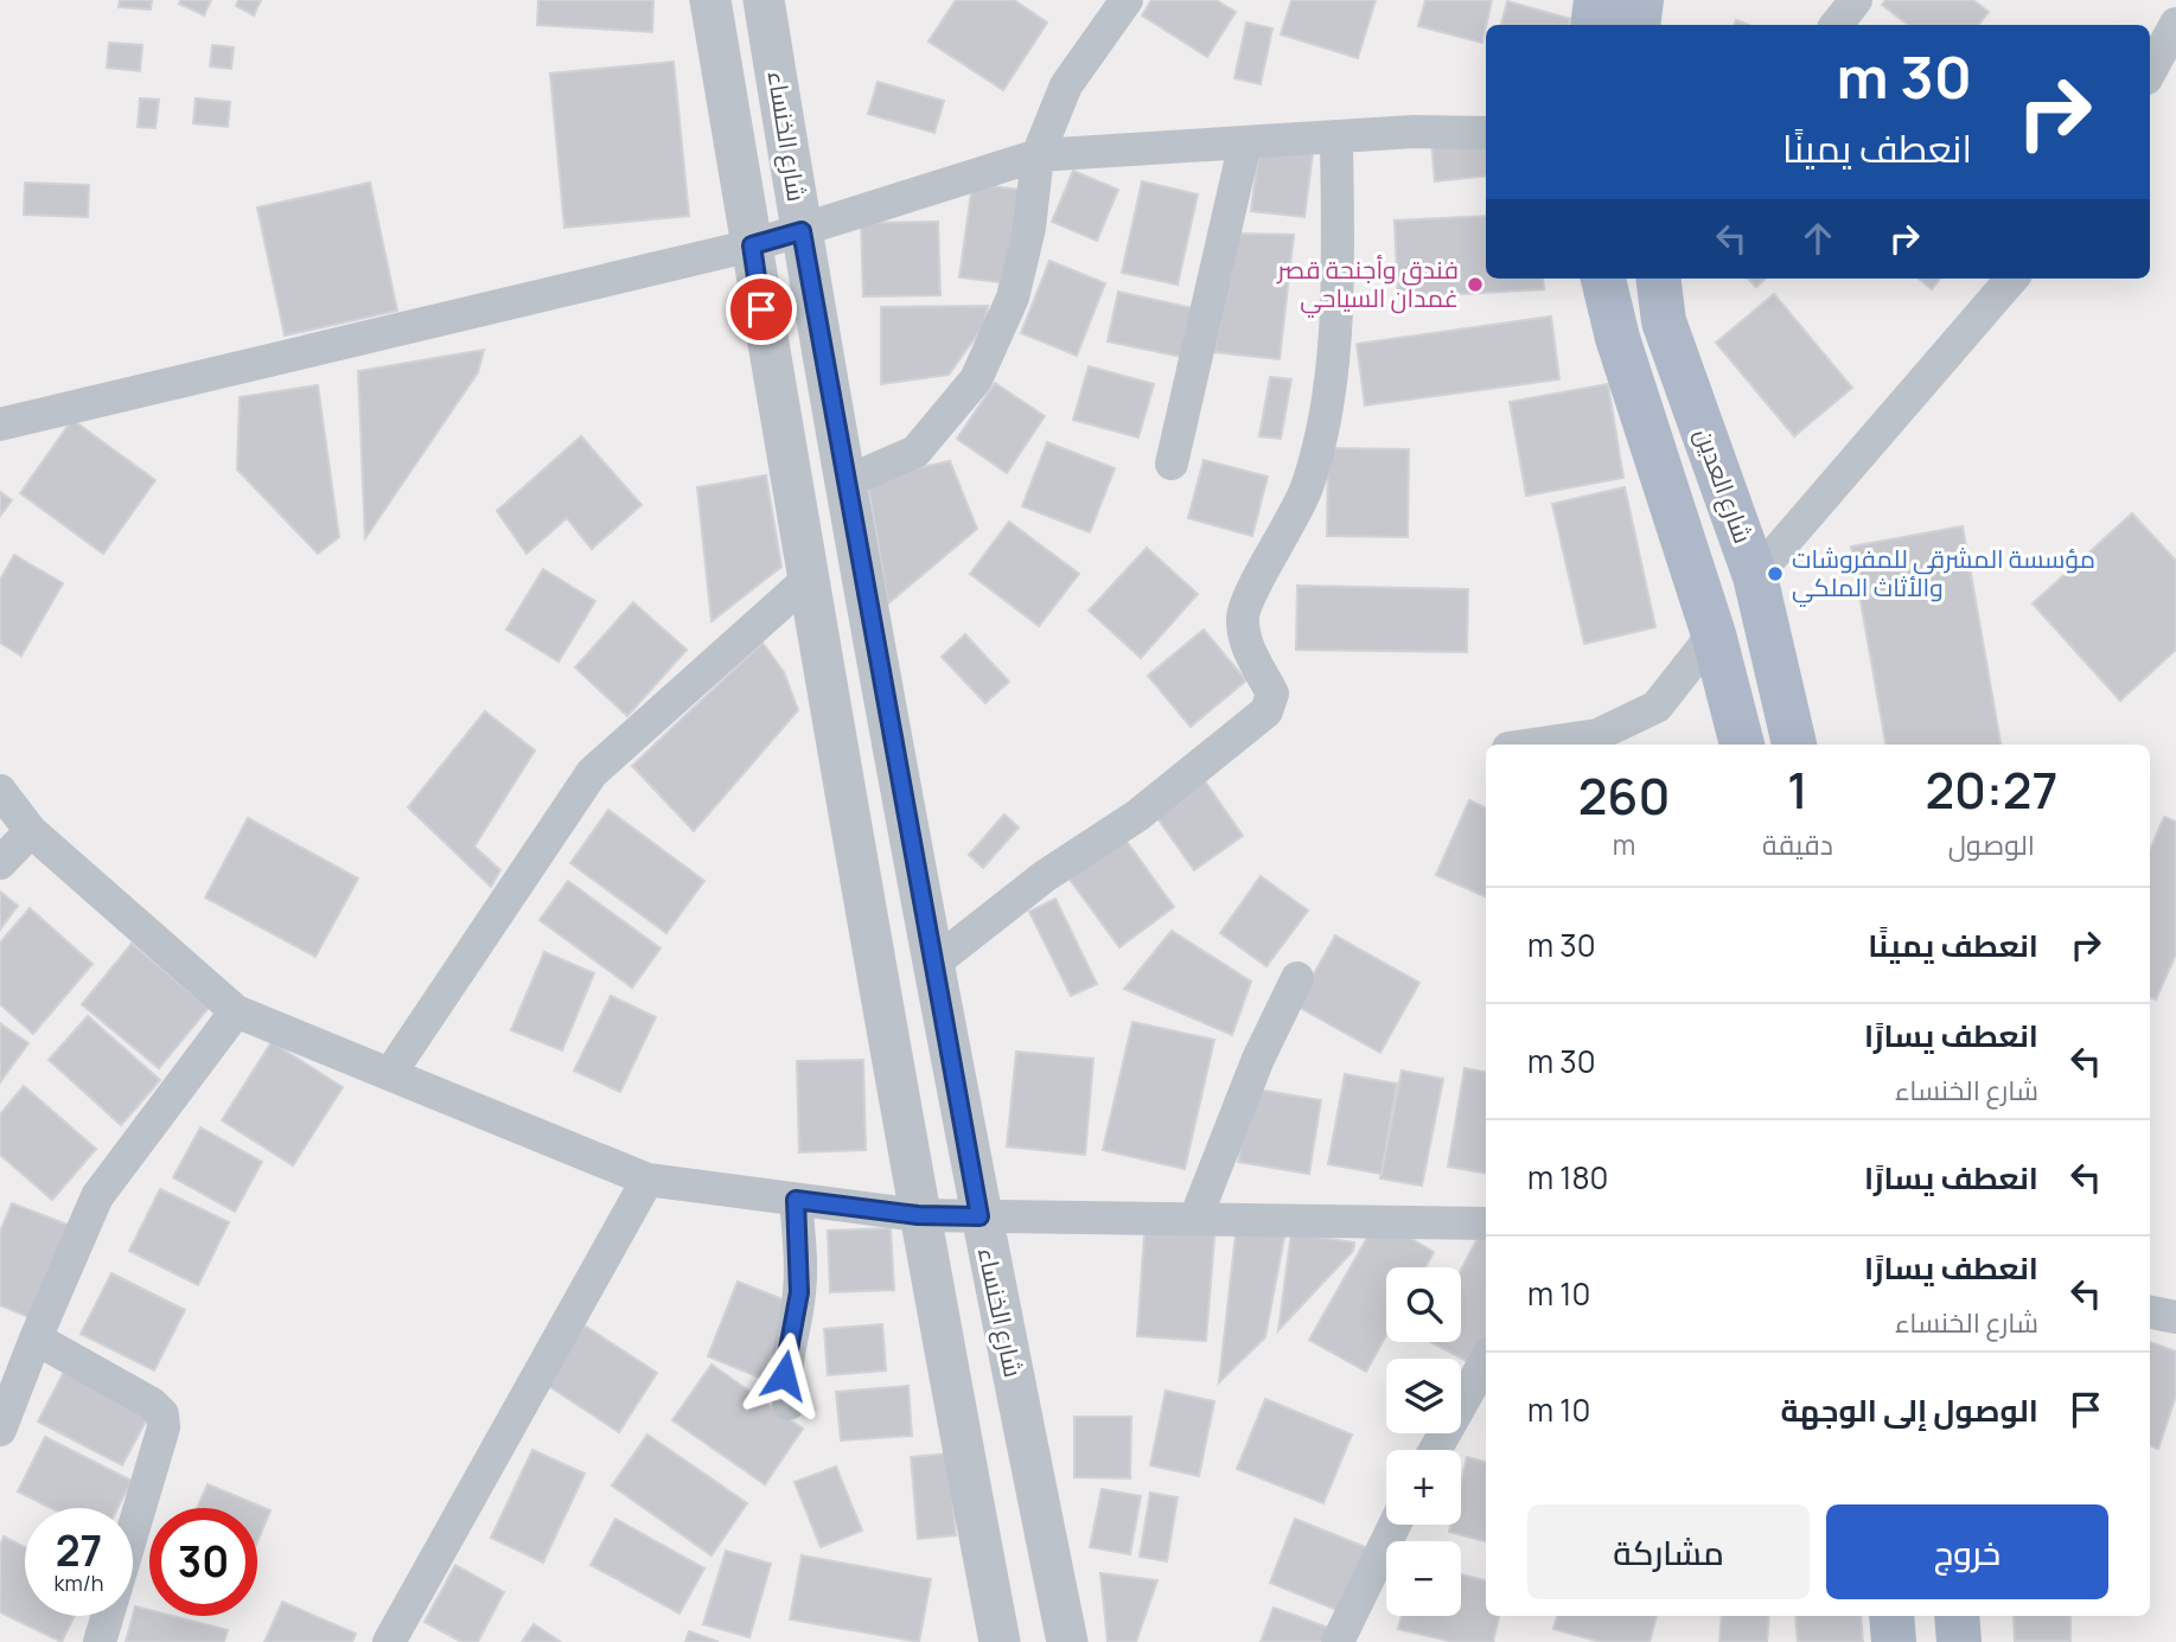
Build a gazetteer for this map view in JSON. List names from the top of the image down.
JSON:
{
  "streets": {
    "main road": ["شارع العدين"],
    "street": ["شارع الخنساء"]
  },
  "places": ["فندق وأجنحة قصر غمدان السياحي", "مؤسسة المشرقي للمفروشات والأثاث الملكي"],
  "page": {
    "turn": ["30 m", "انعطف يمينًا"],
    "eta": [
      "20:27",
      "الوصول",
      "1",
      "دقيقة",
      "260",
      "m"
    ],
    "list": [
      {
        "name": "انعطف يمينًا",
        "value": "30 m"
      },
      {
        "name": "انعطف يسارًا",
        "note": "شارع الخنساء",
        "value": "30 m"
      },
      {
        "name": "انعطف يسارًا",
        "value": "180 m"
      },
      {
        "name": "انعطف يسارًا",
        "note": "شارع الخنساء",
        "value": "10 m"
      },
      {
        "name": "الوصول إلى الوجهة",
        "value": "10 m"
      }
    ],
    "map_buttons": ["+", "−"],
    "buttons": ["خروج", "مشاركة"],
    "speed": "27 km/h",
    "limit": "30"
  }
}
